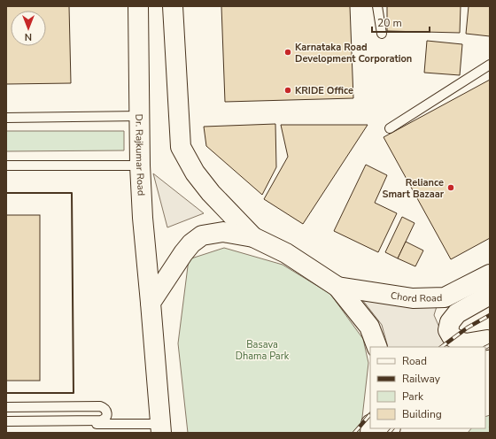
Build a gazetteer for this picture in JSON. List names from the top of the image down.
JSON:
{
  "streets": {
    "main road": ["Dr. Rajkumar Road", "Chord Road"]
  },
  "parks": ["Basava Dhama Park"],
  "places": ["Karnataka Road Development Corporation", "KRIDE Office", "Reliance Smart Bazaar"],
  "legend": [
    "Road",
    "Railway",
    "Park",
    "Building"
  ],
  "scale_bar": "20 m",
  "north": "bottom"
}
